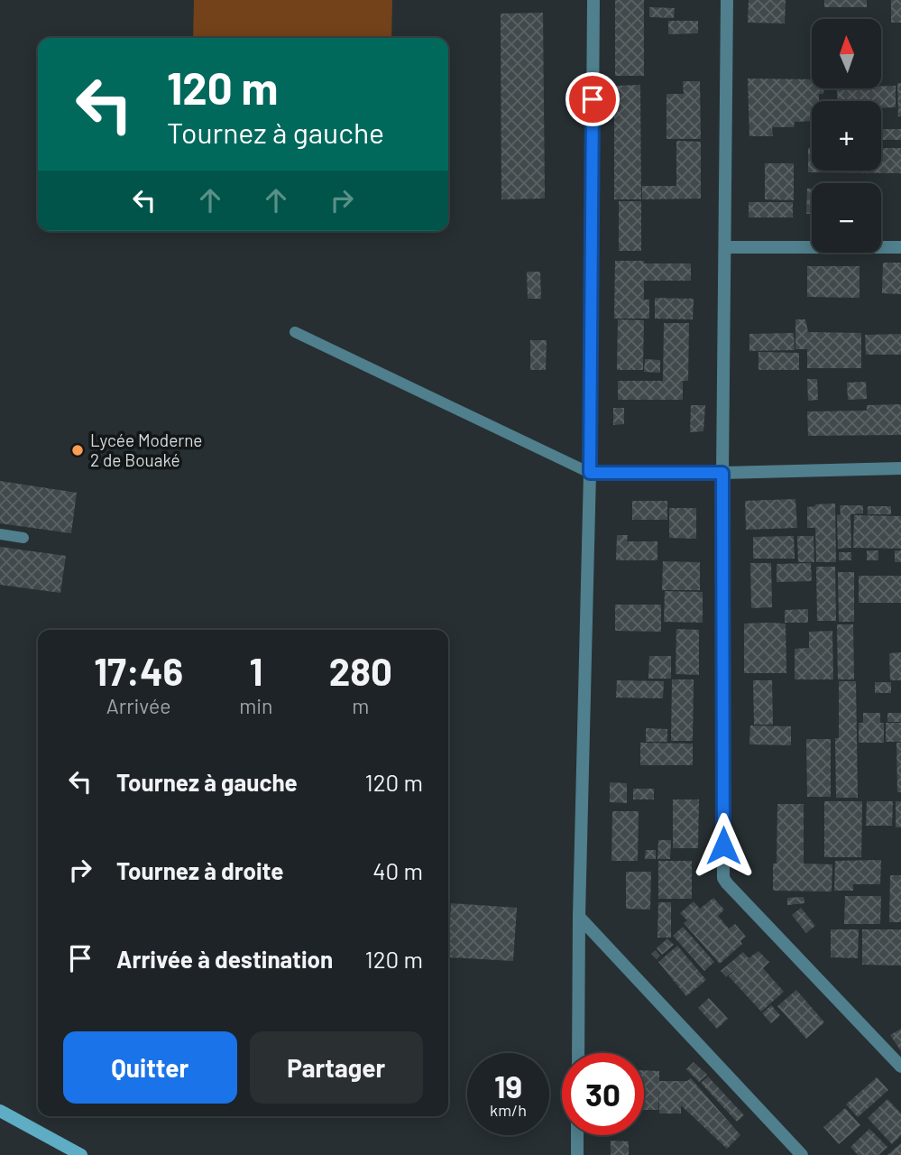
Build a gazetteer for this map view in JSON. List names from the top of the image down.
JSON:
{
  "places": ["Lycée Moderne 2 de Bouaké"],
  "north": "top",
  "page": {
    "map_buttons": ["+", "−"],
    "turn": ["120 m", "Tournez à gauche"],
    "eta": [
      "17:46",
      "Arrivée",
      "1",
      "min",
      "280",
      "m"
    ],
    "list": [
      {
        "name": "Tournez à gauche",
        "value": "120 m"
      },
      {
        "name": "Tournez à droite",
        "value": "40 m"
      },
      {
        "name": "Arrivée à destination",
        "value": "120 m"
      }
    ],
    "buttons": ["Quitter", "Partager"],
    "speed": "19 km/h",
    "limit": "30"
  }
}
